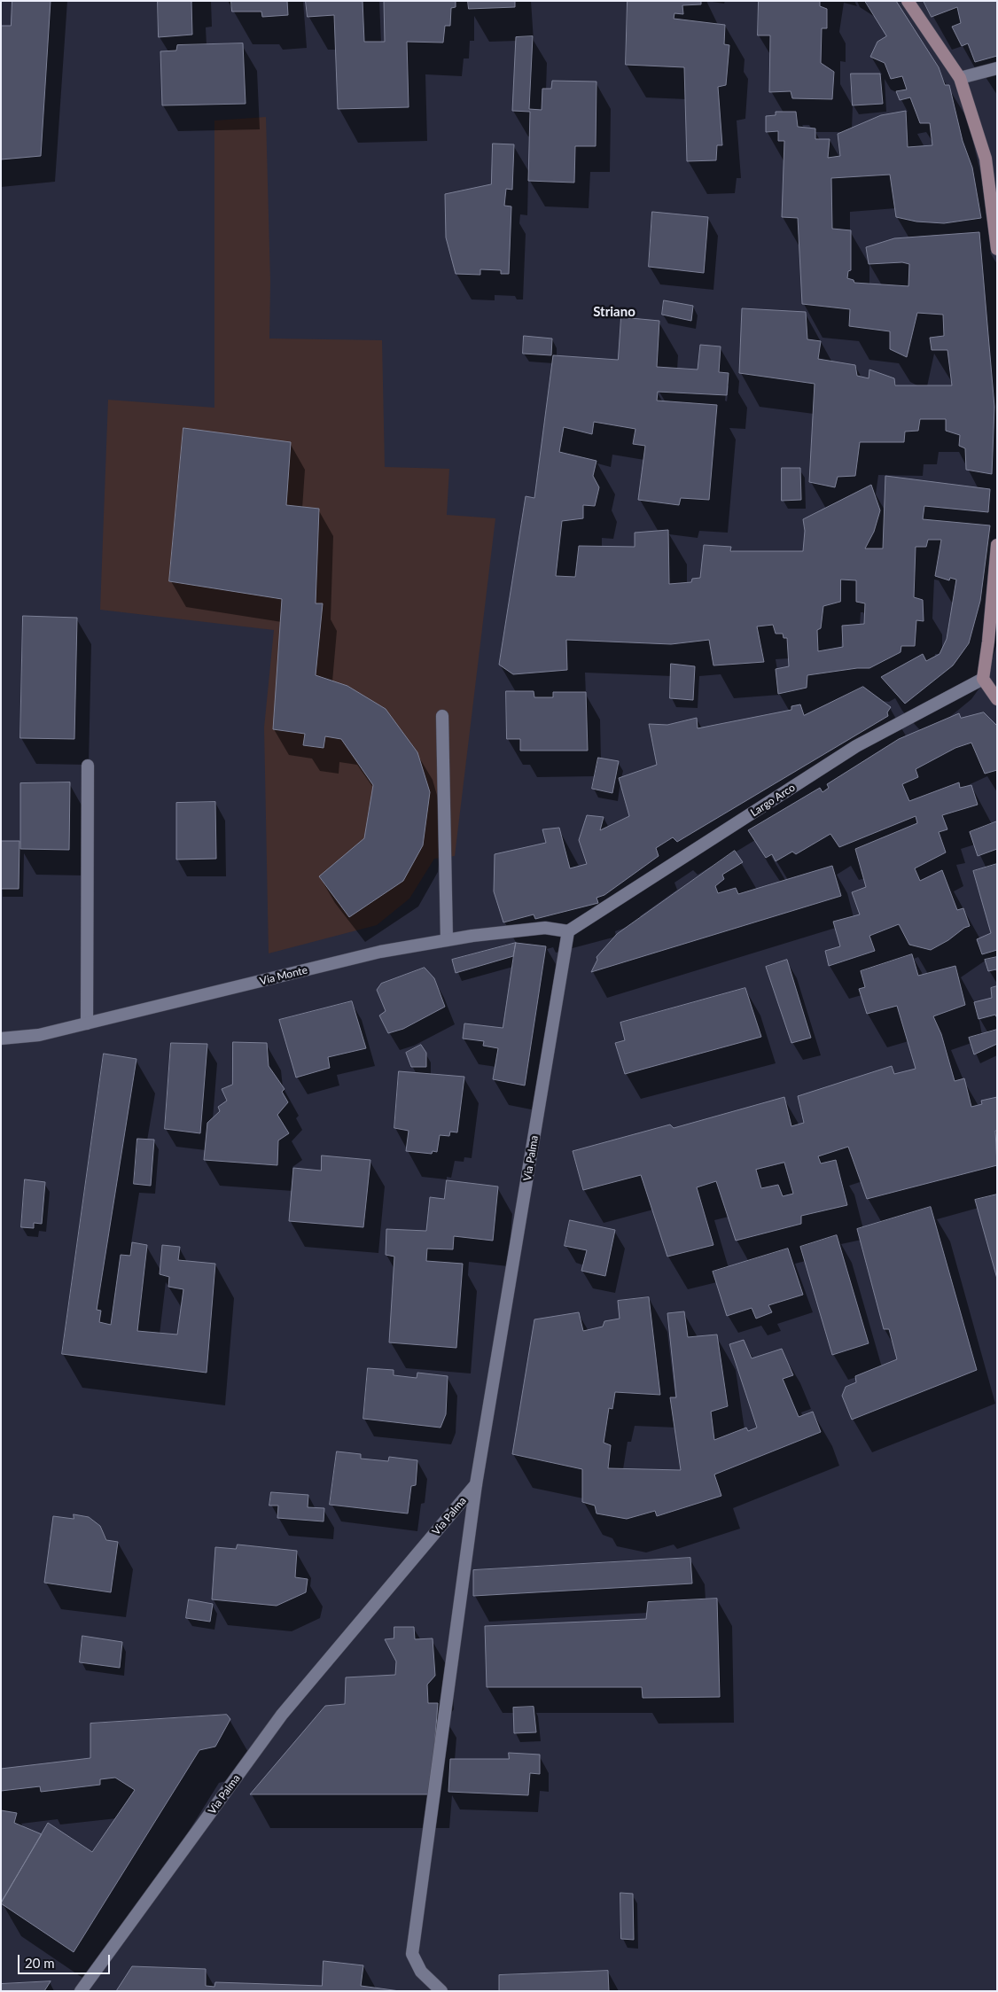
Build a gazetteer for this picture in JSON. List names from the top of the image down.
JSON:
{
  "streets": {
    "street": ["Largo Arco", "Via Monte", "Via Palma"]
  },
  "crossings": [
    ["Largo Arco", "Via Monte"],
    ["Largo Arco", "Via Palma"],
    ["Via Monte", "Via Palma"]
  ],
  "districts": ["Striano"],
  "scale_bar": "20 m"
}
